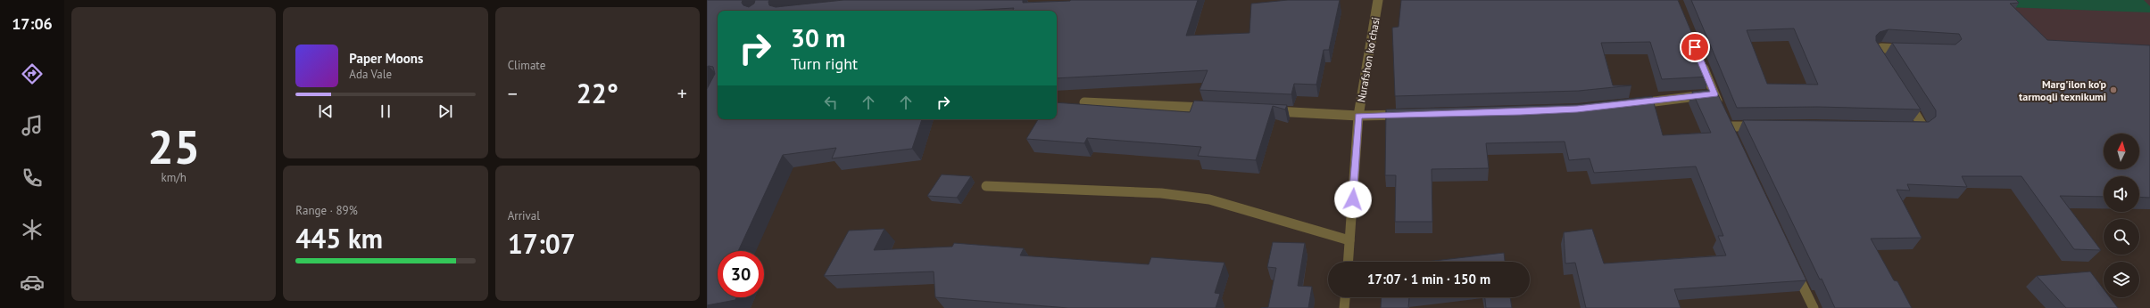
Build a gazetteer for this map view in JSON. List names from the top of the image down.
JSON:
{
  "streets": {
    "street": ["Nurafshon koʻchasi"]
  },
  "places": ["Marg'ilon ko'p tarmoqli texnikumi"],
  "north": "top",
  "page": {
    "tabs": "17:06",
    "tile": [
      ["25", "km/h"],
      "Climate",
      ["Range · 89%", "445 km"],
      ["Arrival", "17:07"]
    ],
    "turn": ["30 m", "Turn right"],
    "song": ["Paper Moons", "Ada Vale"],
    "heat": ["−", "22°", "+"],
    "limit": "30",
    "trip": "17:07 · 1 min · 150 m"
  }
}
